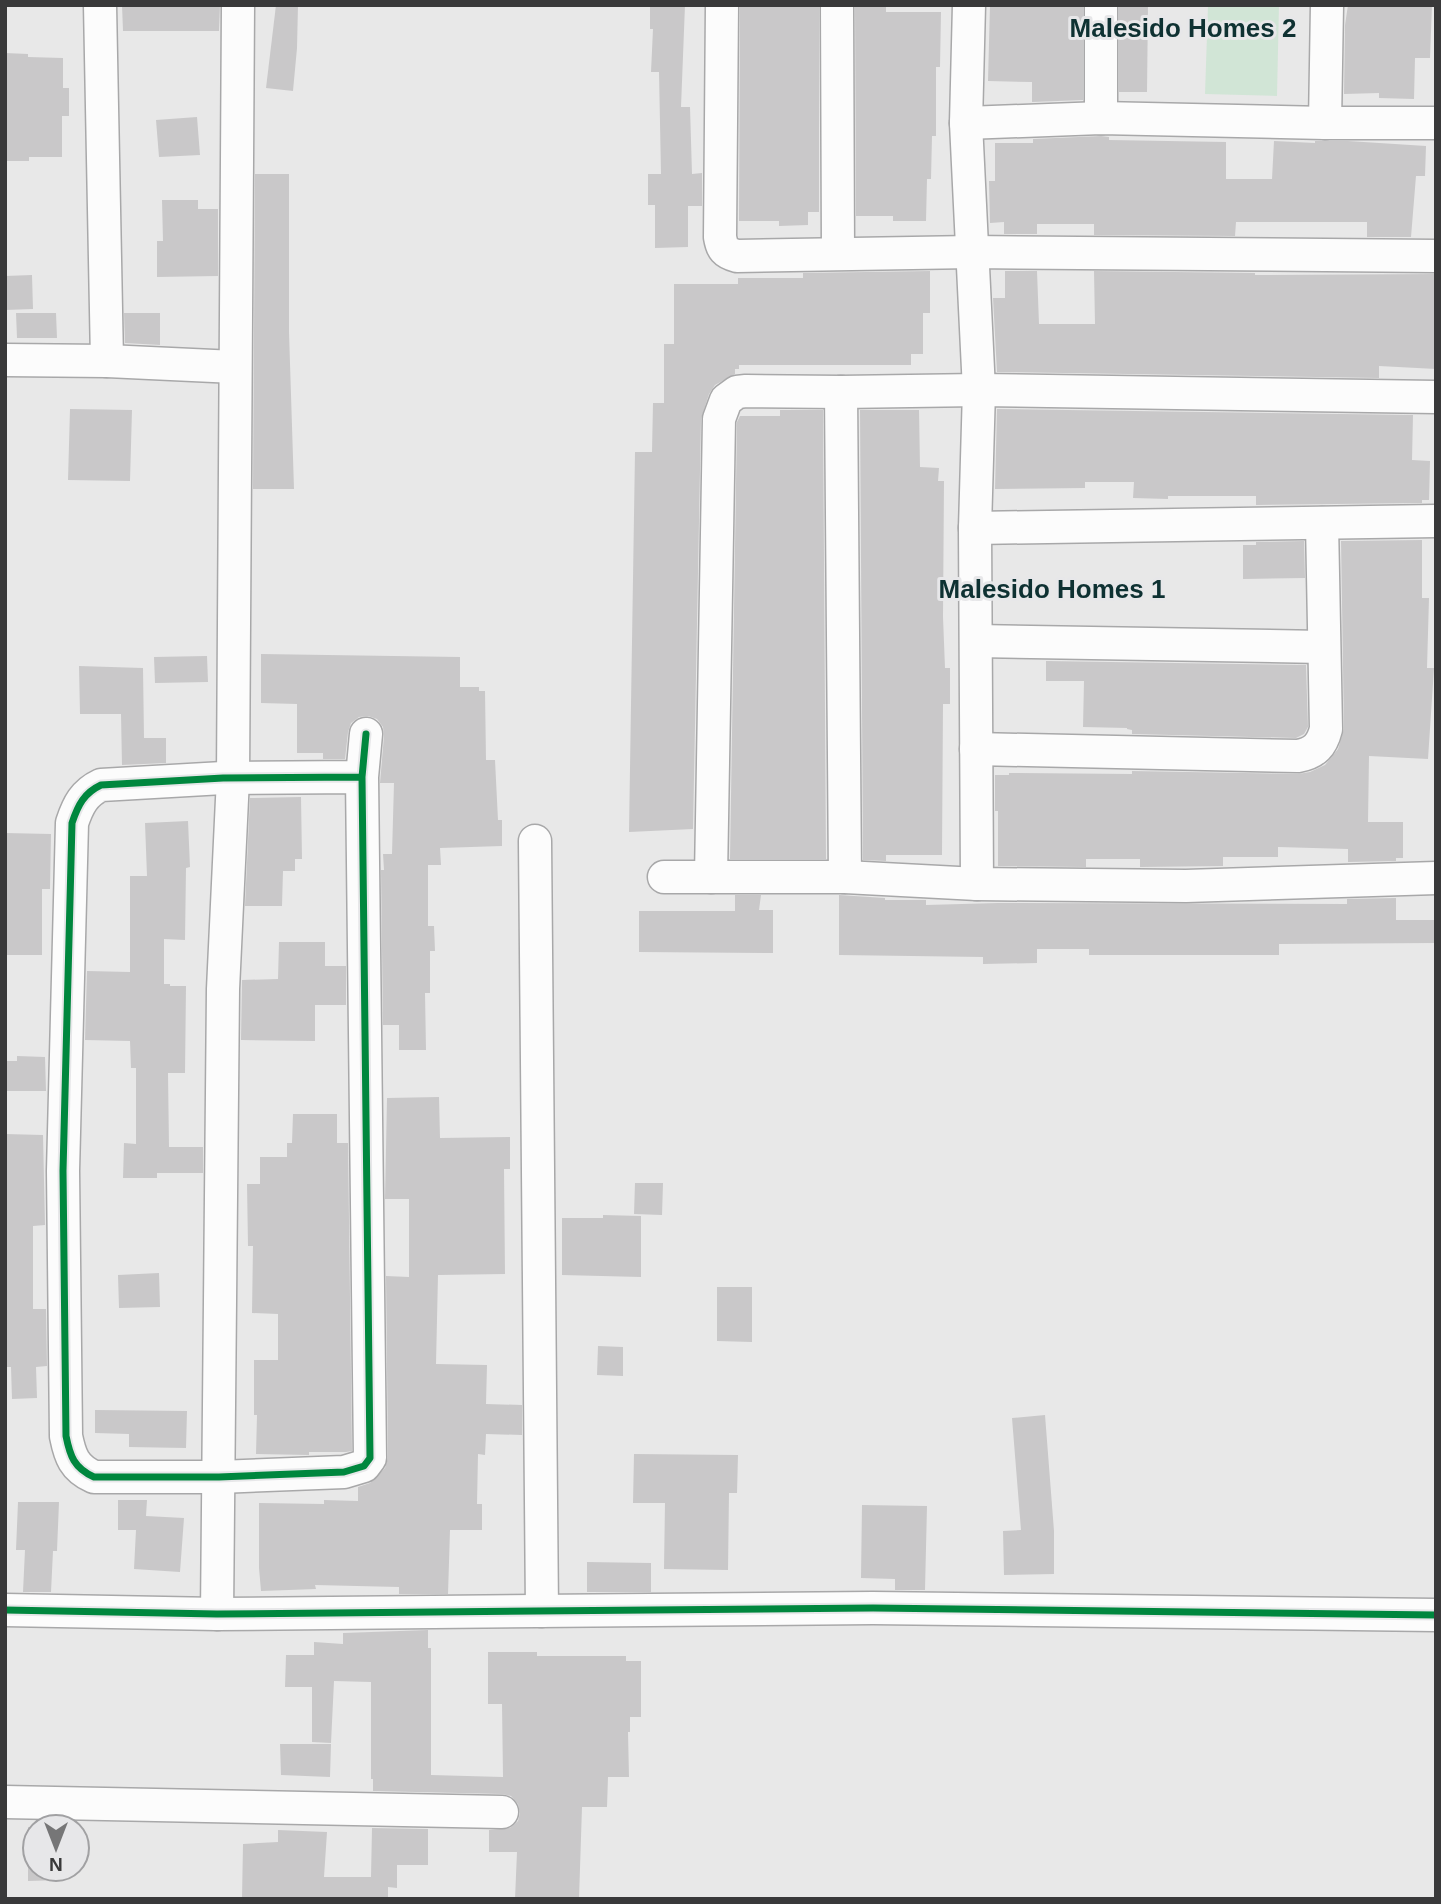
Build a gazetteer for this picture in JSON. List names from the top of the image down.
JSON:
{
  "districts": ["Malesido Homes 2", "Malesido Homes 1"],
  "north": "bottom"
}
